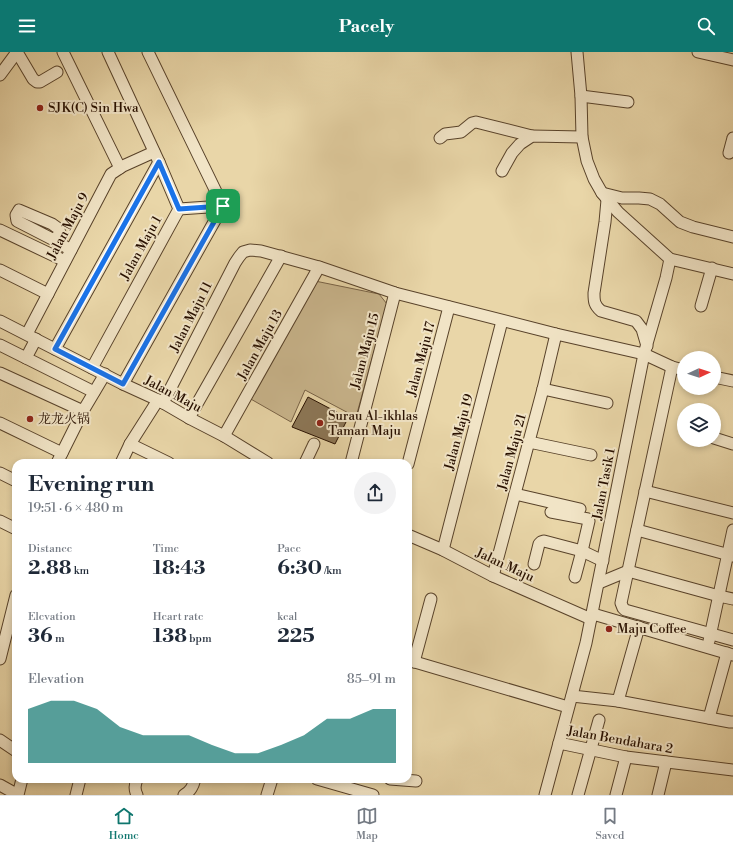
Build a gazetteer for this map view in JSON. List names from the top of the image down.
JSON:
{
  "streets": {
    "street": [
      "Jalan Maju 9",
      "Jalan Maju 1",
      "Jalan Maju 11",
      "Jalan Maju 13",
      "Jalan Maju 15",
      "Jalan Maju 17",
      "Jalan Maju",
      "Jalan Maju 19",
      "Jalan Maju 21",
      "Jalan Tasik 1",
      "Jalan Bendahara 2"
    ]
  },
  "crossings": [
    ["Jalan Maju 9", "Jalan Maju 1"],
    ["Jalan Maju 9", "Jalan Maju"],
    ["Jalan Maju 1", "Jalan Maju"],
    ["Jalan Maju 11", "Jalan Maju"],
    ["Jalan Maju 13", "Jalan Maju"],
    ["Jalan Maju", "Jalan Maju 19"],
    ["Jalan Maju", "Jalan Maju 21"],
    ["Jalan Maju", "Jalan Tasik 1"],
    ["Jalan Maju", "Jalan Bendahara 2"],
    ["Jalan Tasik 1", "Jalan Bendahara 2"]
  ],
  "places": [
    "SJK(C) Sin Hwa",
    "龙龙火锅",
    "Surau Al-ikhlas Taman Maju",
    "Maju Coffee"
  ],
  "north": "right",
  "page": {
    "header": "Pacely",
    "heading": ["Evening run", "19:51 · 6 × 480 m"],
    "stats": [
      ["Distance", "2.88 km"],
      ["Time", "18:43"],
      ["Pace", "6:30 /km"],
      ["Elevation", "36 m"],
      ["Heart rate", "138 bpm"],
      ["kcal", "225"]
    ],
    "chart": ["Elevation", "85–91 m"],
    "tabs": ["Home", "Map", "Saved"]
  }
}
